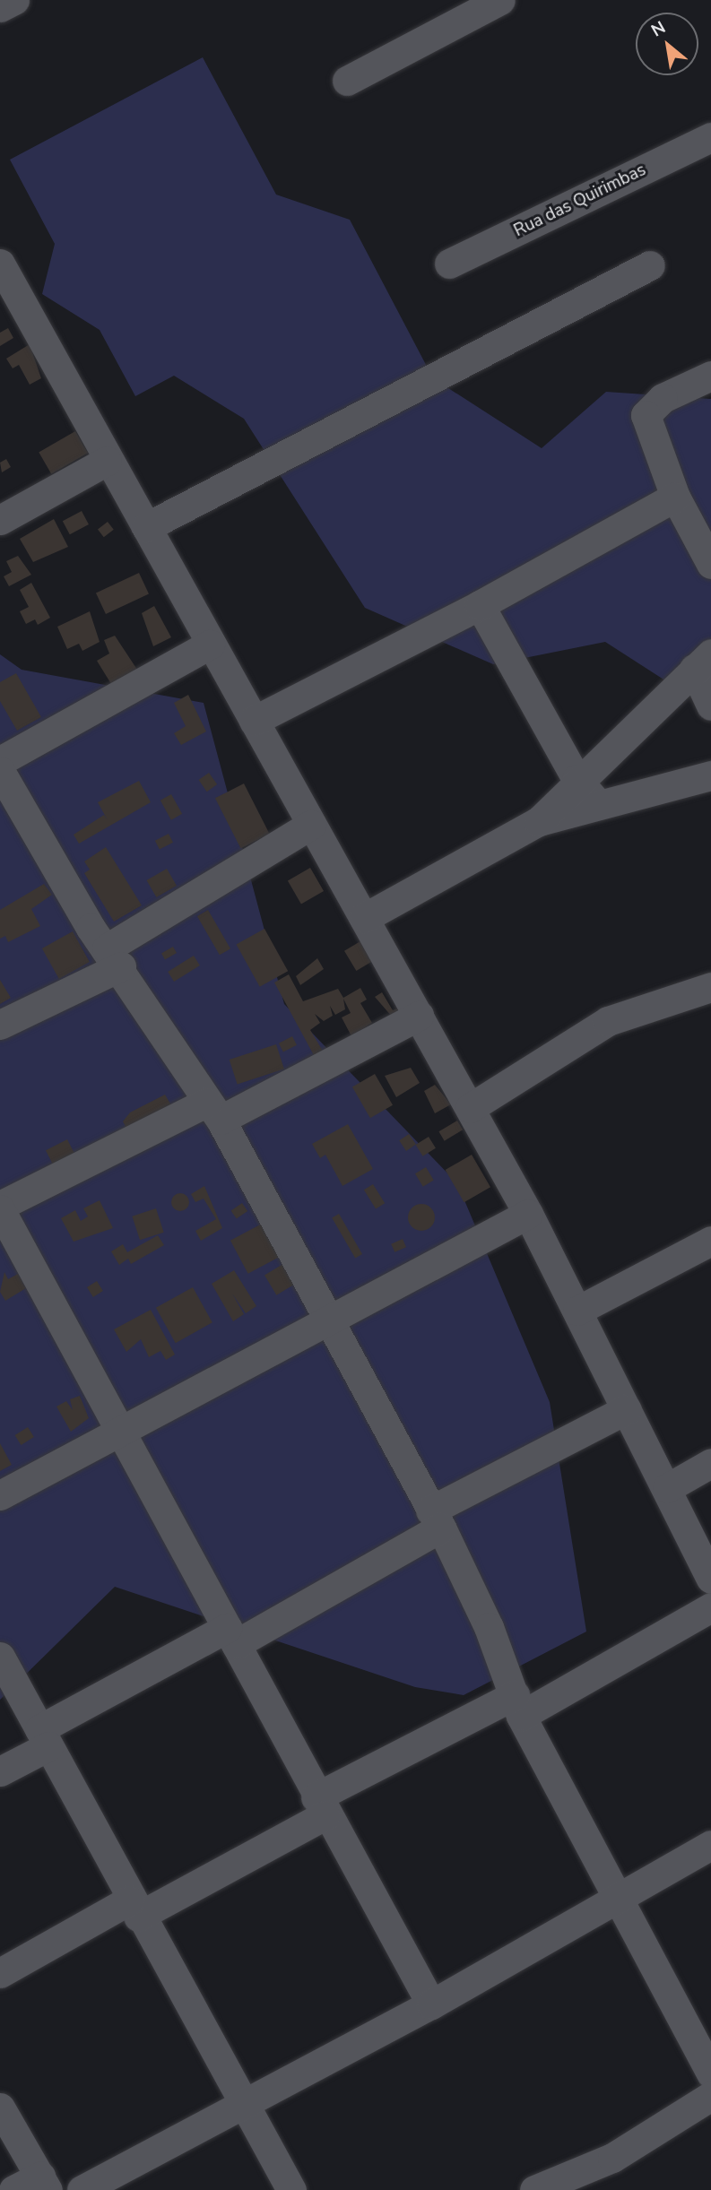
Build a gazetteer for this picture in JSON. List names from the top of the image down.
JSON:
{
  "streets": {
    "street": ["Rua das Quirimbas"]
  },
  "north": "top left"
}
